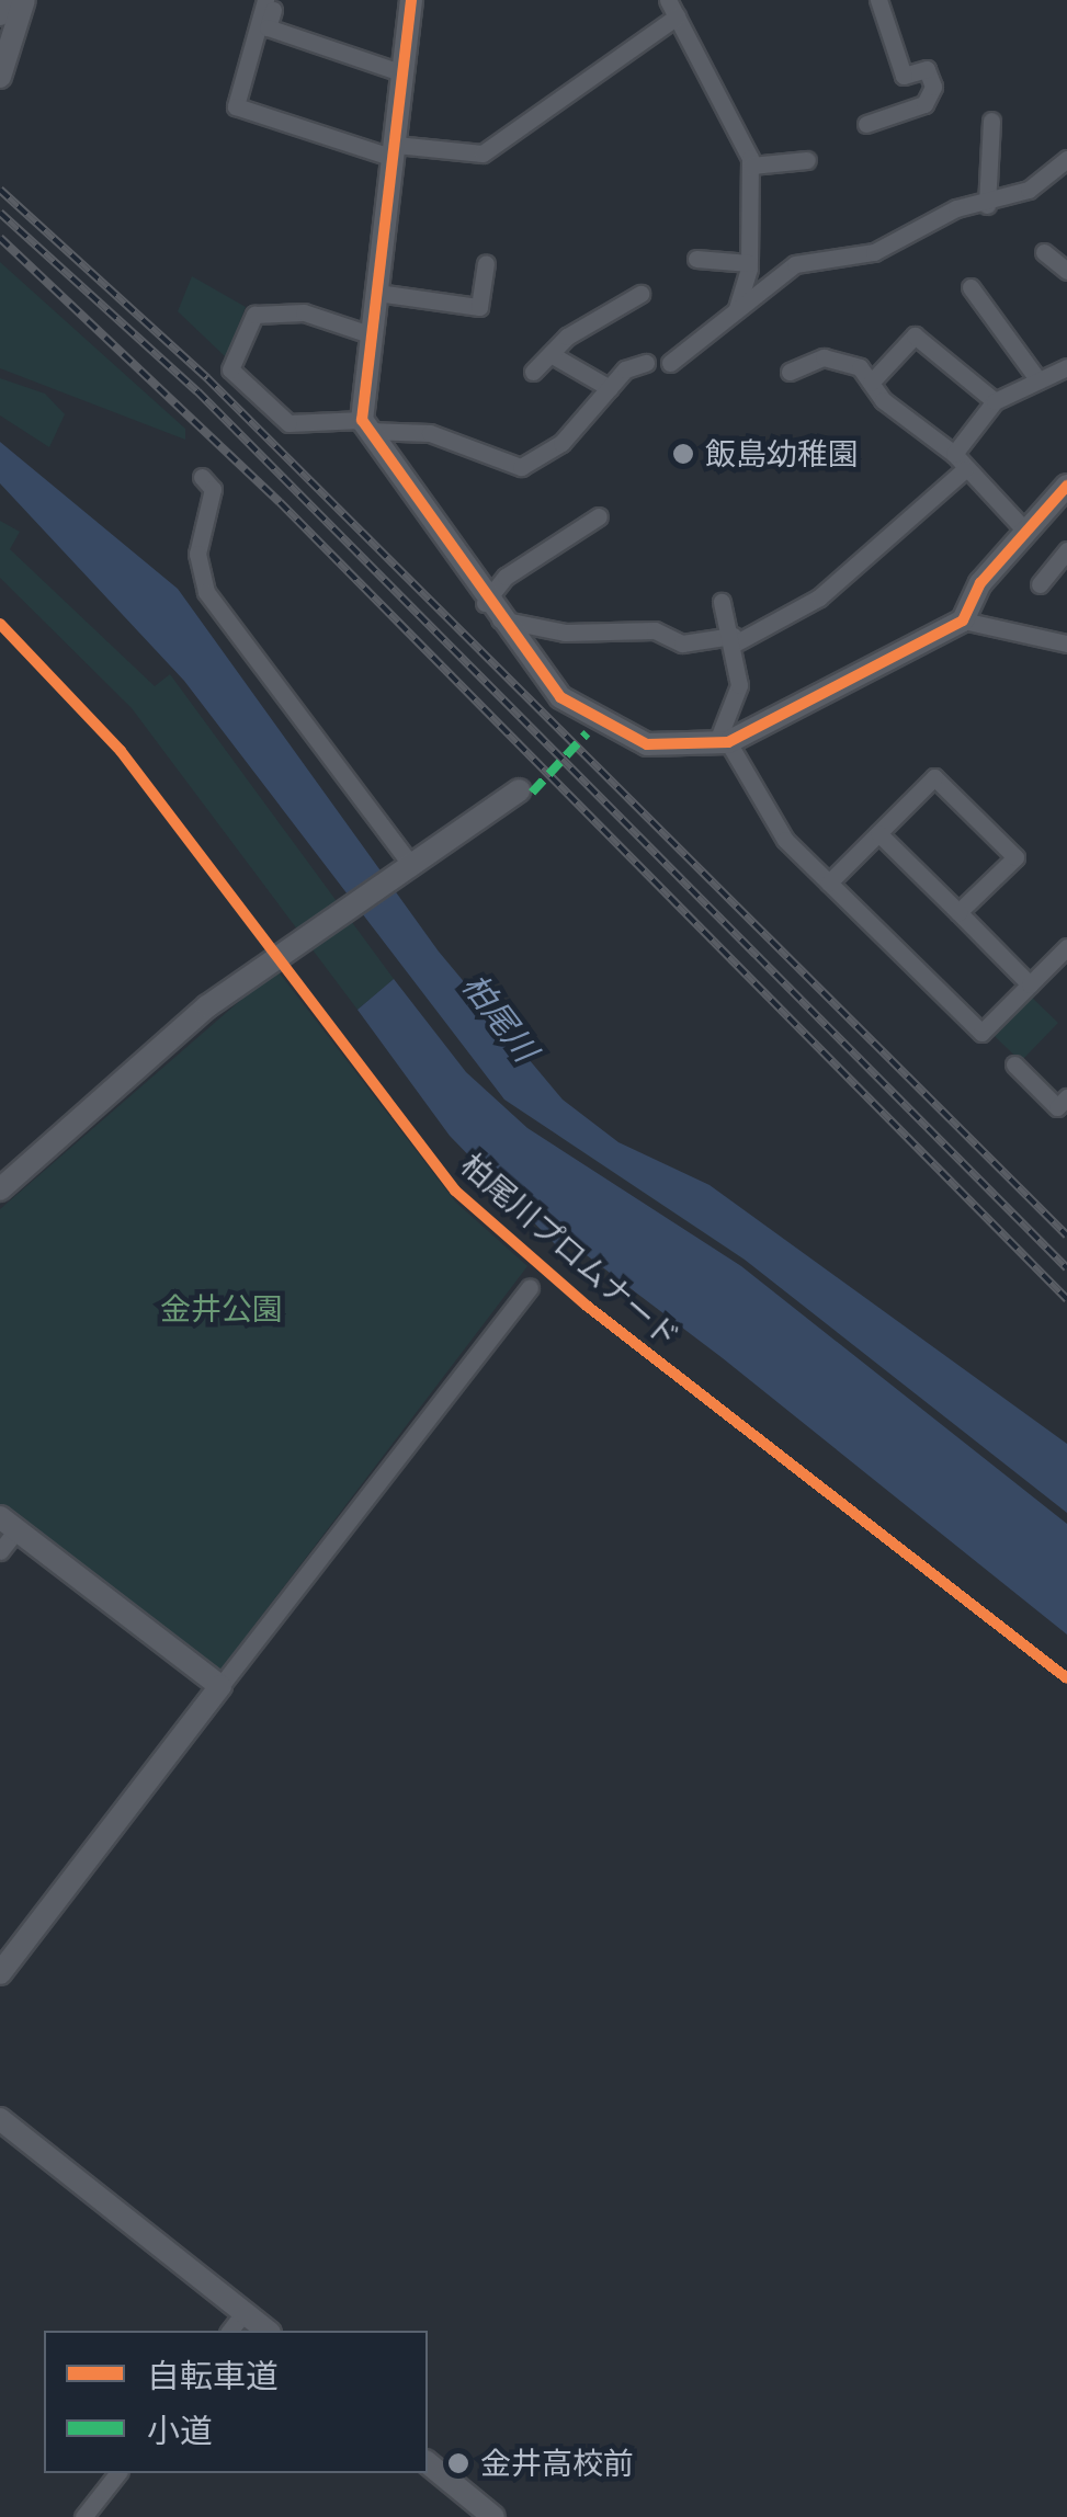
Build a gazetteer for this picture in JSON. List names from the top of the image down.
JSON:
{
  "streets": {
    "cycle path": ["柏尾川プロムナード"]
  },
  "water": ["柏尾川"],
  "parks": ["金井公園"],
  "places": ["飯島幼稚園", "金井高校前"],
  "legend": ["自転車道", "小道"]
}
